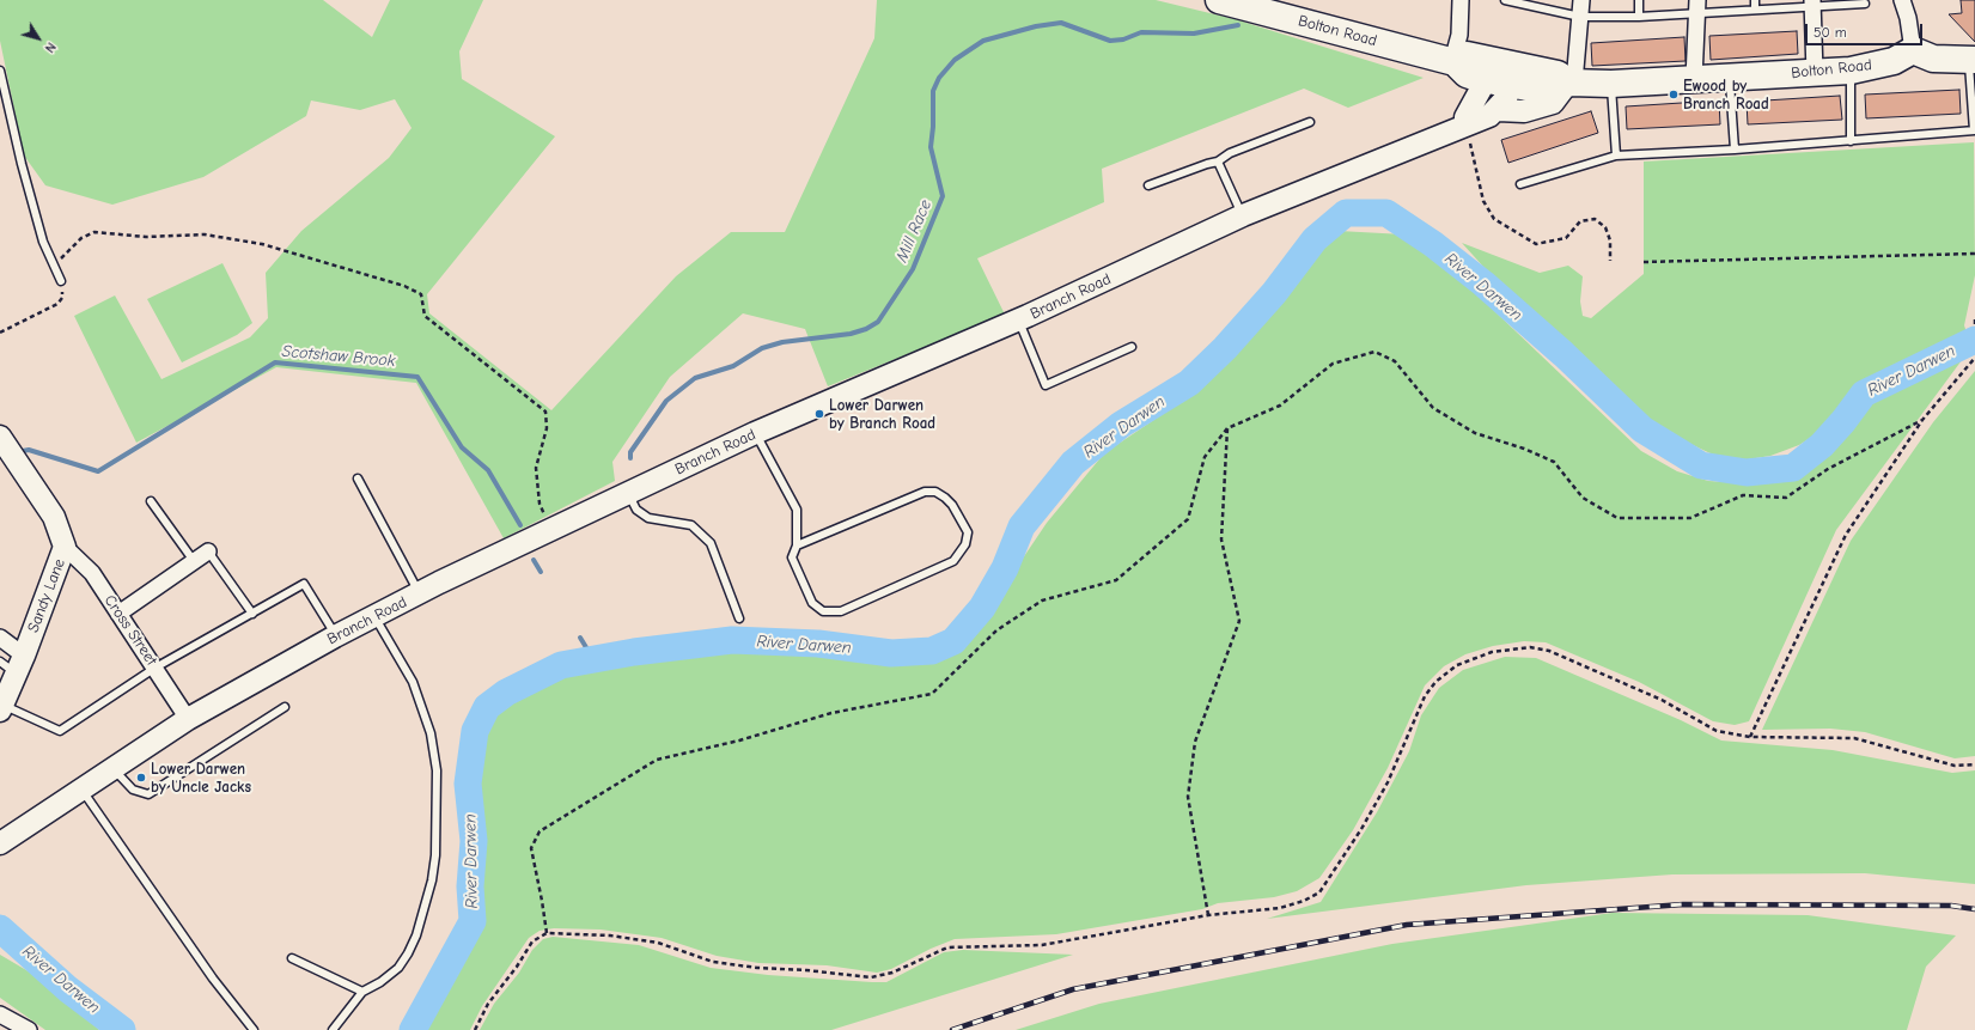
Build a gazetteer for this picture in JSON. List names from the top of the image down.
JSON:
{
  "streets": {
    "highway": ["Bolton Road"],
    "street": ["Branch Road", "Sandy Lane", "Cross Street"]
  },
  "crossings": [
    ["Branch Road", "Cross Street"],
    ["Sandy Lane", "Cross Street"]
  ],
  "water": ["Mill Race", "River Darwen", "Scotshaw Brook"],
  "places": ["Ewood by Branch Road", "Lower Darwen by Branch Road", "Lower Darwen by Uncle Jacks"],
  "scale_bar": "50 m",
  "north": "bottom right"
}
